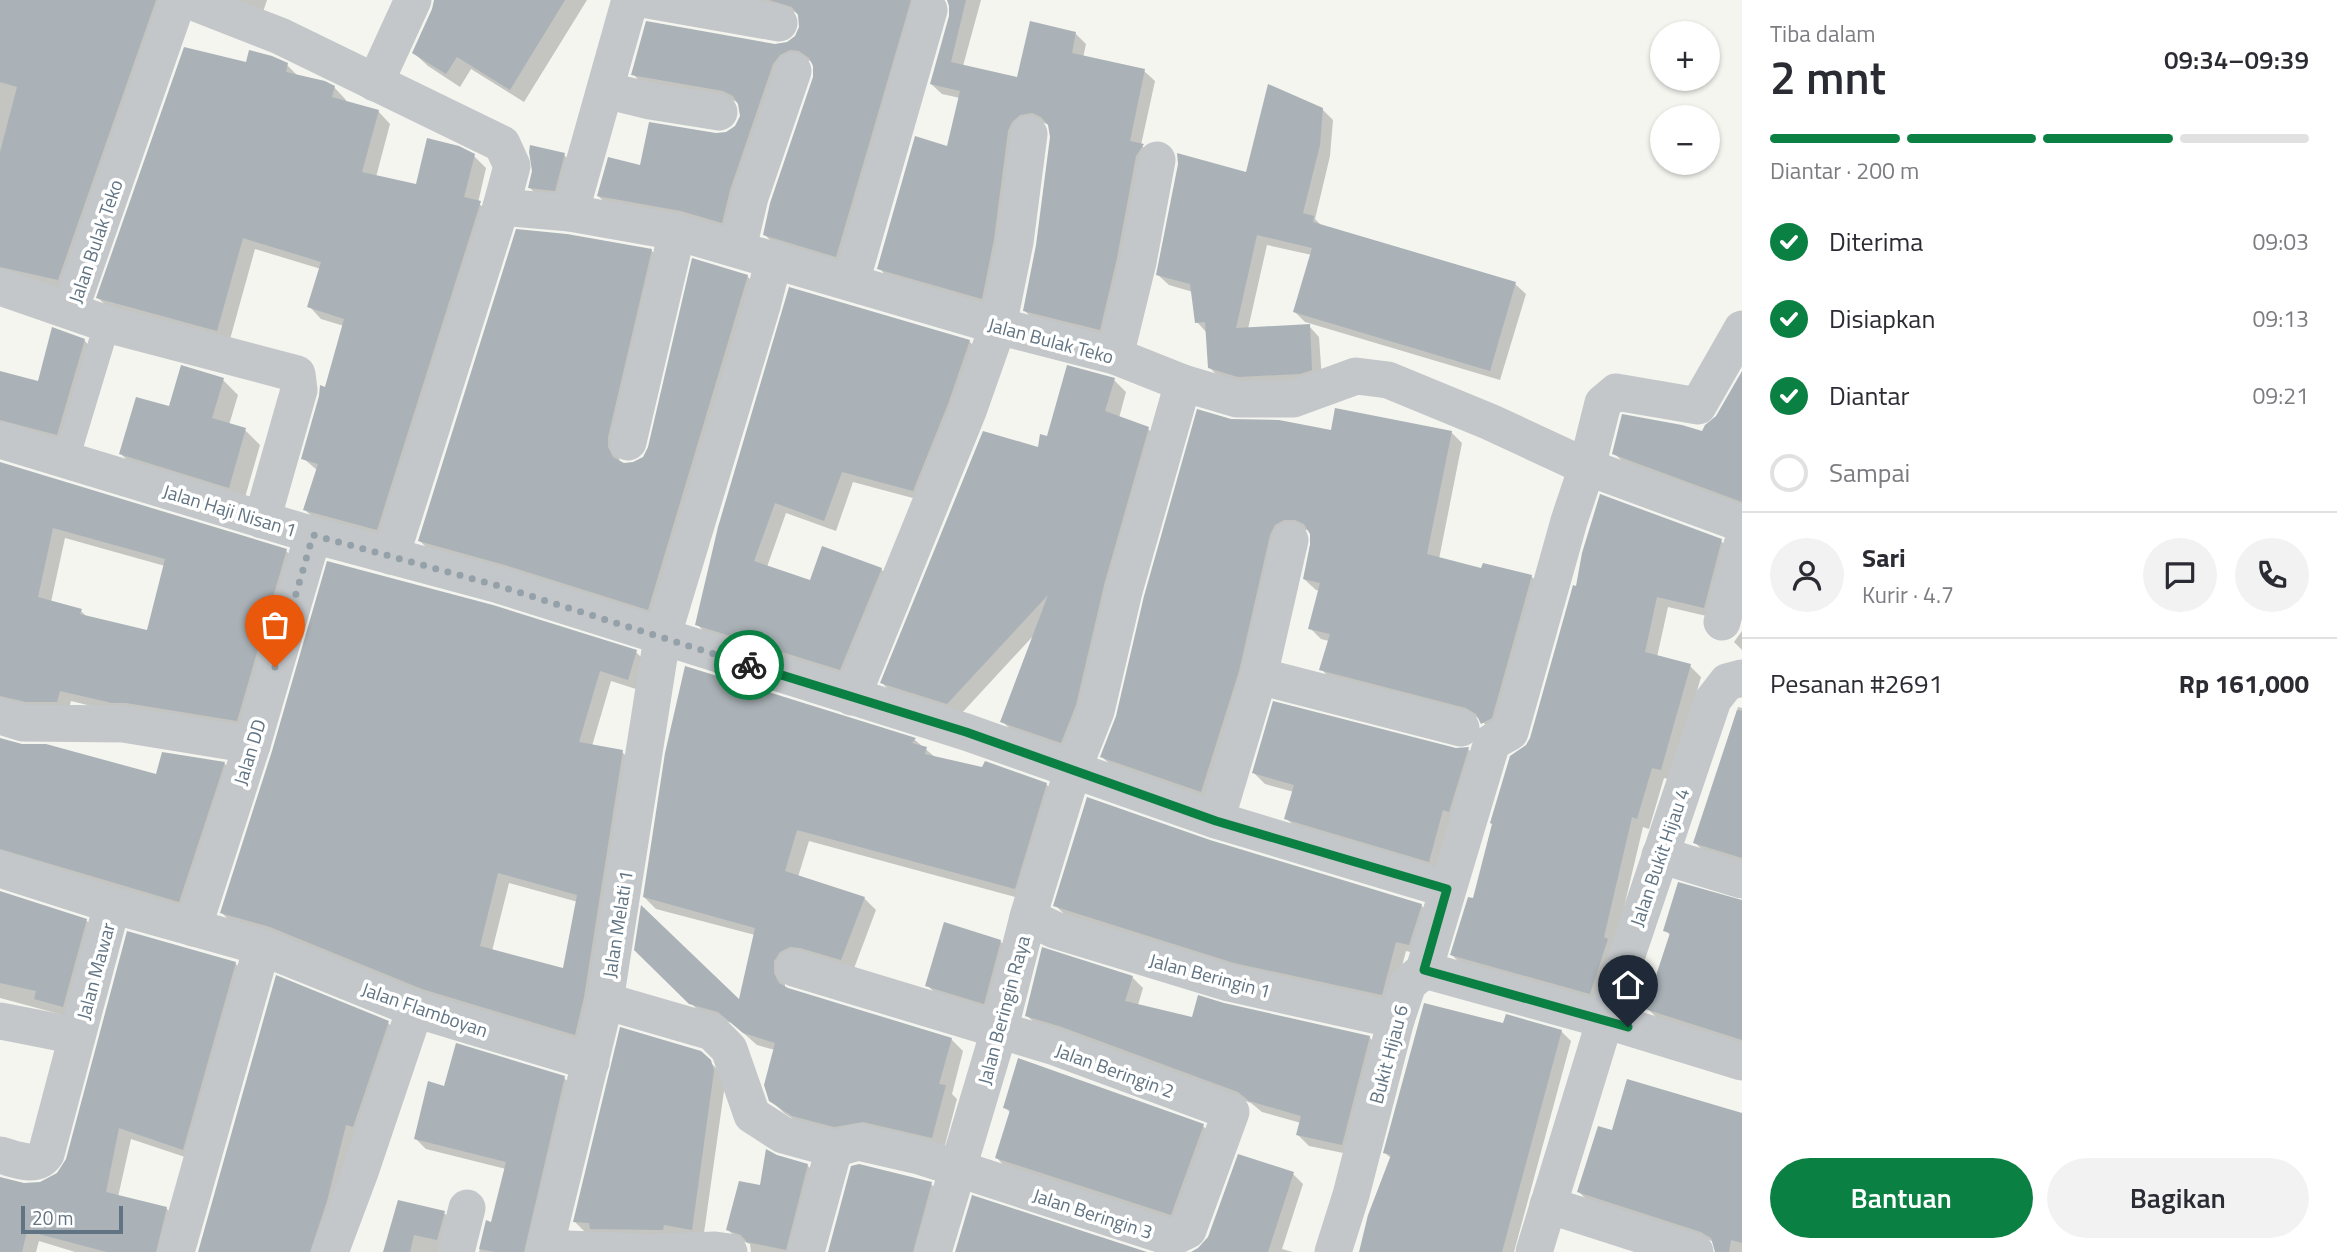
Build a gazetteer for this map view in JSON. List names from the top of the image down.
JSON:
{
  "streets": {
    "street": [
      "Jalan Bulak Teko",
      "Jalan Haji Nisan 1",
      "Jalan DD",
      "Jalan Bukit Hijau 4",
      "Jalan Melati 1",
      "Jalan Mawar",
      "Jalan Beringin 1",
      "Jalan Flamboyan",
      "Jalan Beringin Raya",
      "Bukit Hijau 6",
      "Jalan Beringin 2",
      "Jalan Beringin 3"
    ]
  },
  "crossings": [
    ["Jalan Bulak Teko", "Jalan Haji Nisan 1"],
    ["Jalan Bulak Teko", "Jalan Melati 1"],
    ["Jalan Bulak Teko", "Jalan Beringin Raya"],
    ["Jalan Haji Nisan 1", "Jalan DD"],
    ["Jalan Haji Nisan 1", "Jalan Melati 1"],
    ["Jalan Haji Nisan 1", "Jalan Beringin Raya"],
    ["Jalan Haji Nisan 1", "Bukit Hijau 6"],
    ["Jalan DD", "Jalan Flamboyan"],
    ["Jalan Melati 1", "Jalan Beringin Raya"],
    ["Jalan Melati 1", "Jalan Beringin 3"],
    ["Jalan Mawar", "Jalan Flamboyan"],
    ["Jalan Beringin 1", "Jalan Beringin Raya"],
    ["Jalan Beringin 1", "Bukit Hijau 6"],
    ["Jalan Beringin Raya", "Jalan Beringin 2"],
    ["Jalan Beringin Raya", "Jalan Beringin 3"],
    ["Jalan Beringin 2", "Jalan Beringin 3"]
  ],
  "scale_bar": "20 m",
  "page": {
    "heading": ["2 mnt", "Tiba dalam", "09:34–09:39"],
    "panel": [
      "Sari",
      "Kurir · 4.7",
      "Pesanan #2691",
      "Rp 161,000"
    ],
    "map_buttons": ["+", "−"],
    "bar": "Diantar · 200 m",
    "list": [
      ["Diterima", "09:03"],
      ["Disiapkan", "09:13"],
      ["Diantar", "09:21"],
      "Sampai"
    ],
    "buttons": ["Bantuan", "Bagikan"],
    "scale": "20 m"
  }
}
